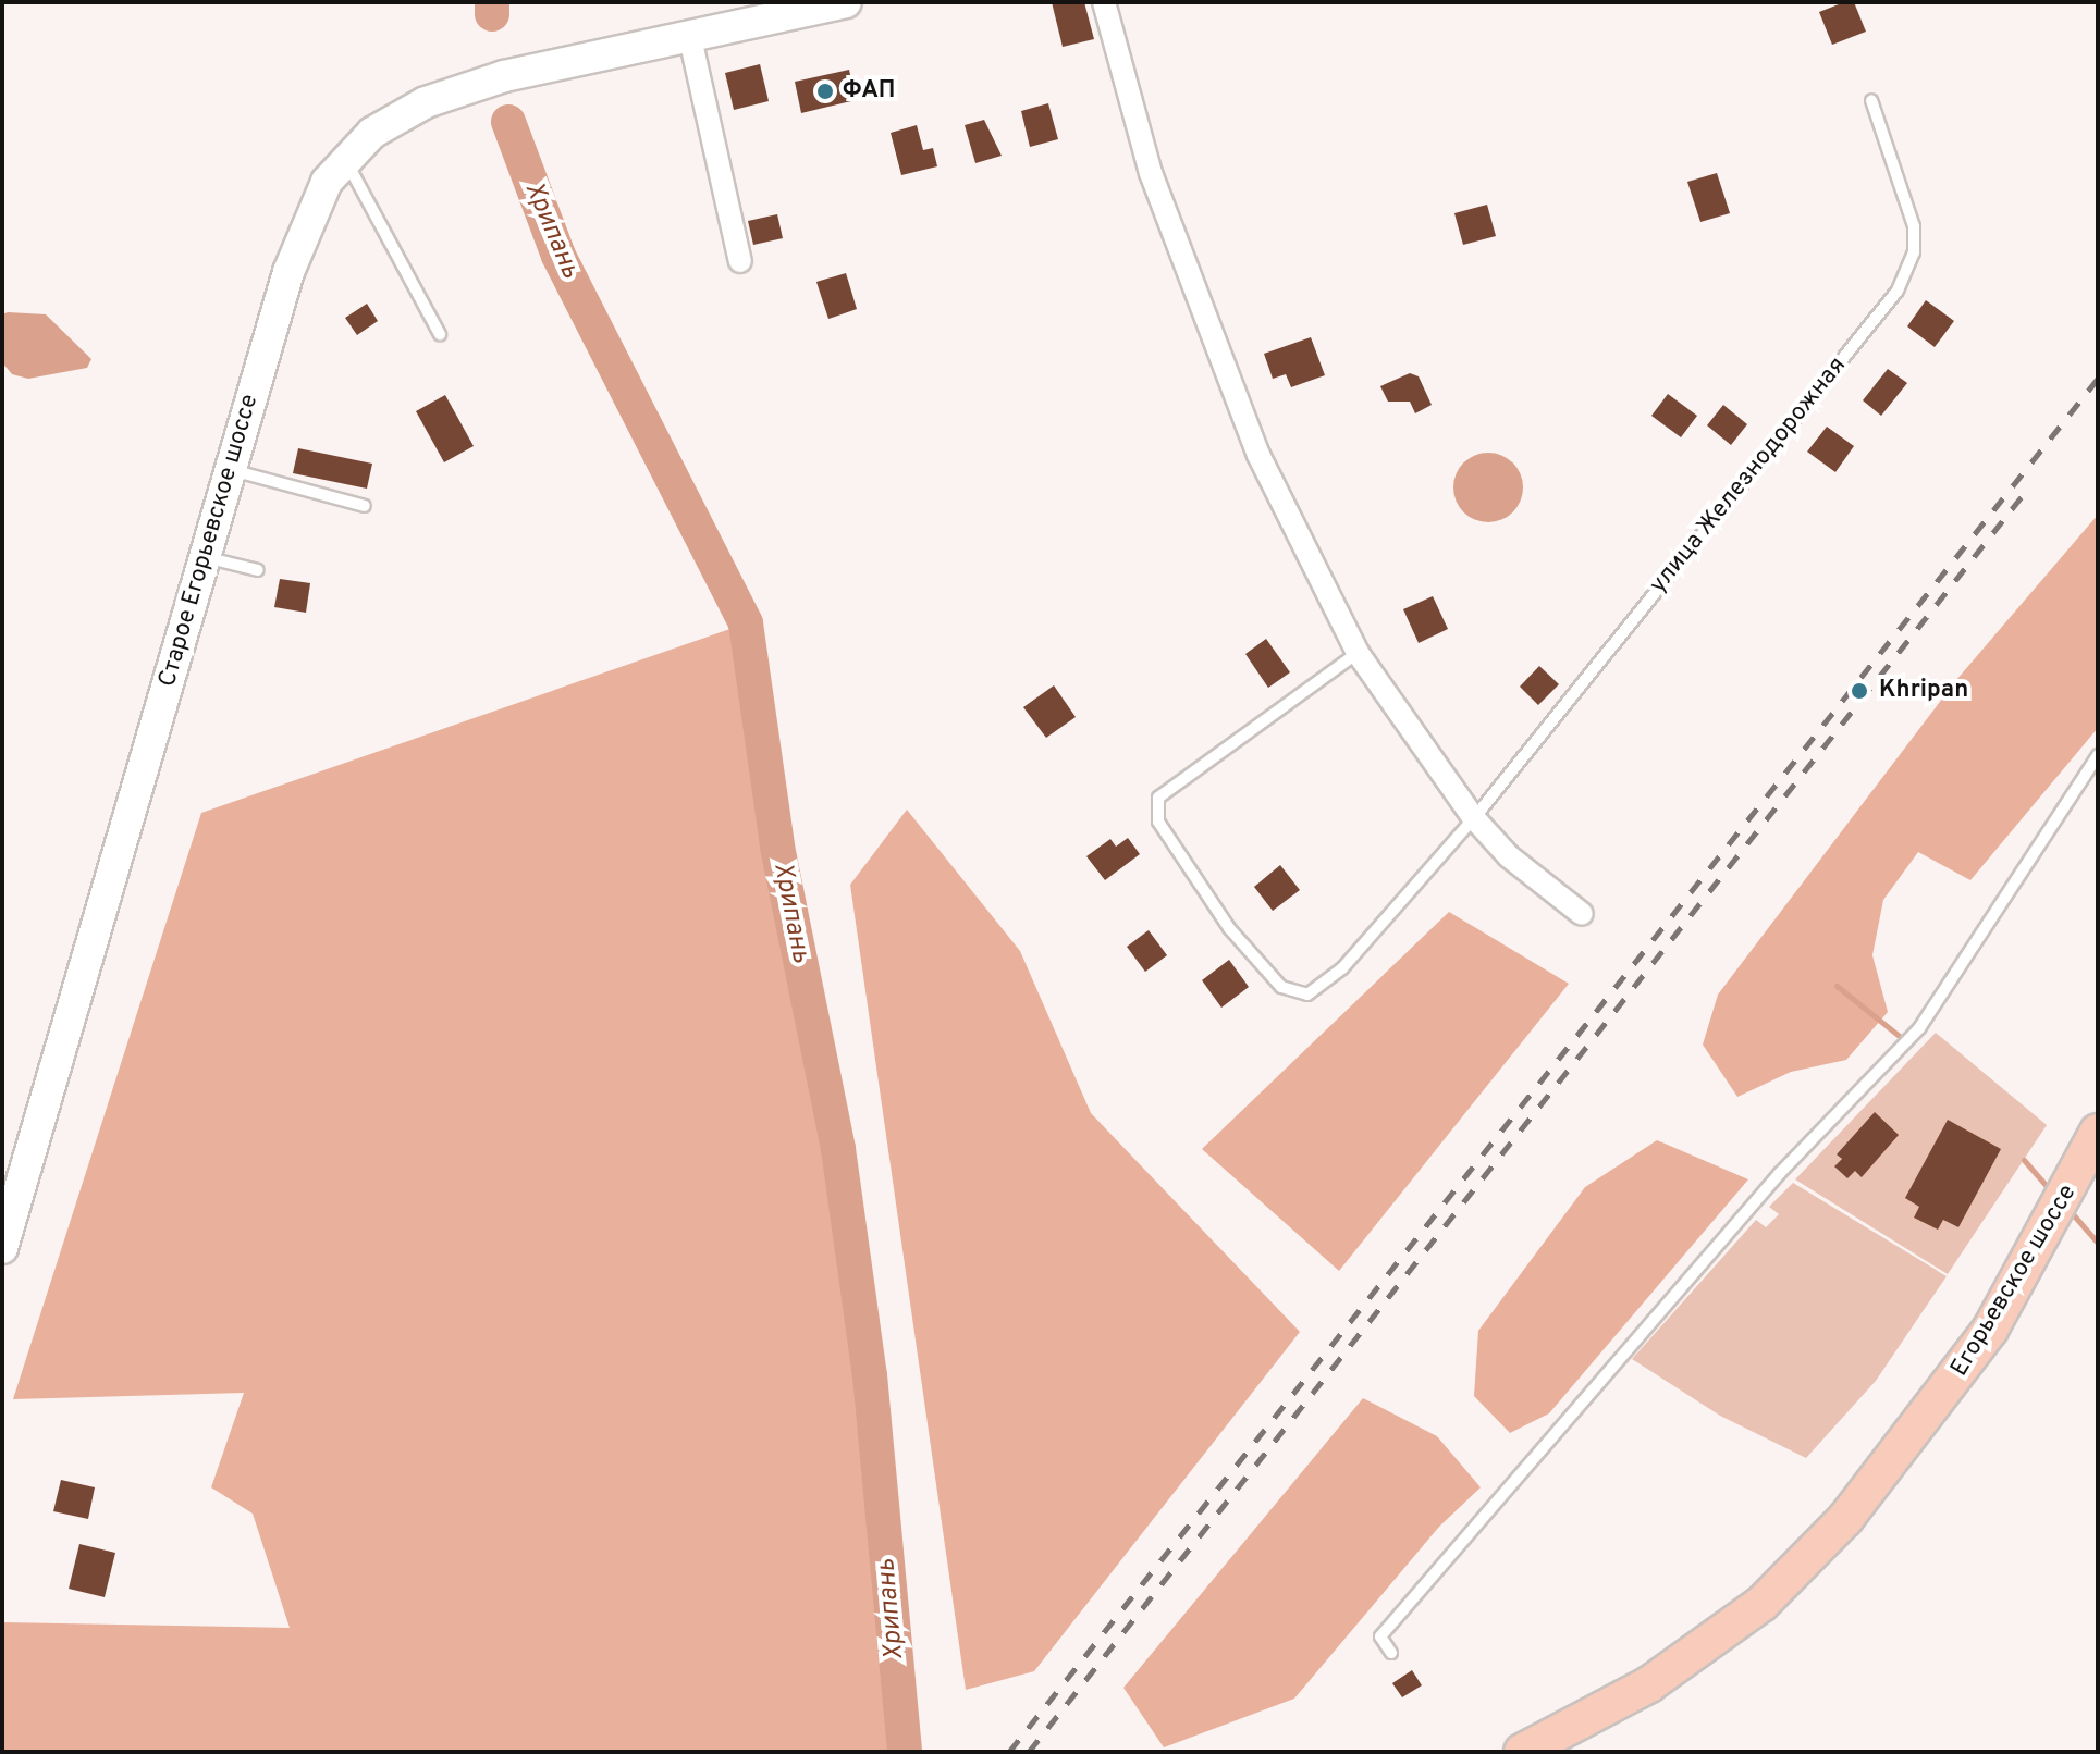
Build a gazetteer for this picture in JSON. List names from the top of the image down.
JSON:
{
  "streets": {
    "main road": ["Старое Егорьевское шоссе", "Егорьевское шоссе"],
    "lane": ["улица Железнодорожная"]
  },
  "water": ["Хрипань"],
  "places": ["ФАП", "Khripan"]
}
